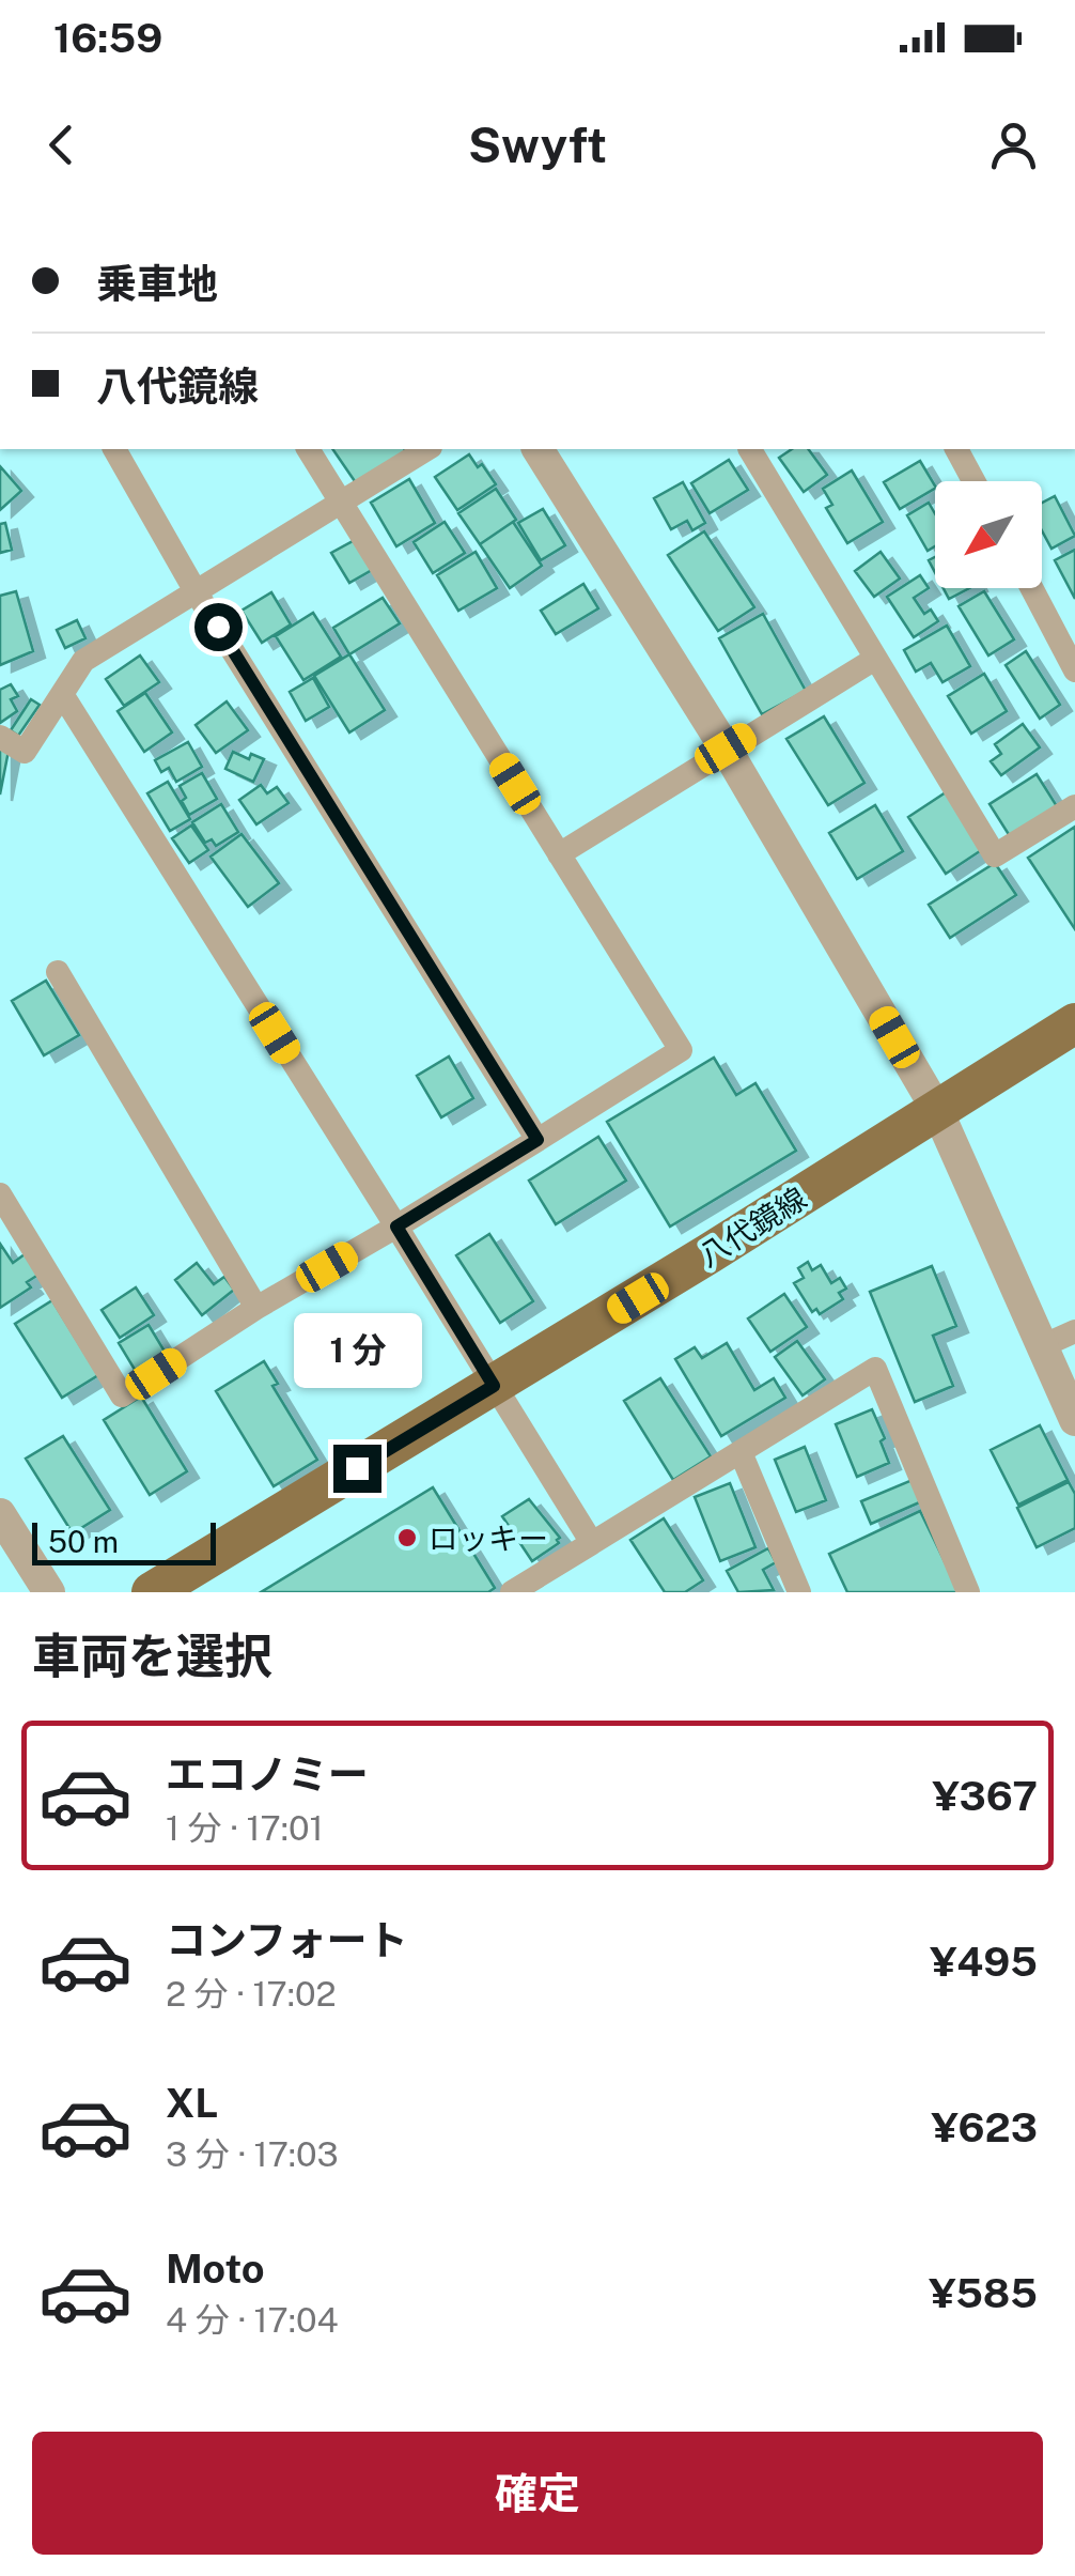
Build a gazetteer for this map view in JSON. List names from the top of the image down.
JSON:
{
  "streets": {
    "main road": ["八代鏡線"]
  },
  "places": ["ロッキー"],
  "scale_bar": "50 m",
  "north": "bottom left",
  "page": {
    "status": "16:59",
    "header": "Swyft",
    "banner": ["乗車地", "八代鏡線"],
    "bubble": "1 分",
    "scale": "50 m",
    "heading": "車両を選択",
    "list": [
      {
        "name": "エコノミー",
        "note": "1 分 · 17:01",
        "value": "¥367"
      },
      {
        "name": "コンフォート",
        "note": "2 分 · 17:02",
        "value": "¥495"
      },
      {
        "name": "XL",
        "note": "3 分 · 17:03",
        "value": "¥623"
      },
      {
        "name": "Moto",
        "note": "4 分 · 17:04",
        "value": "¥585"
      }
    ],
    "buttons": "確定"
  }
}
